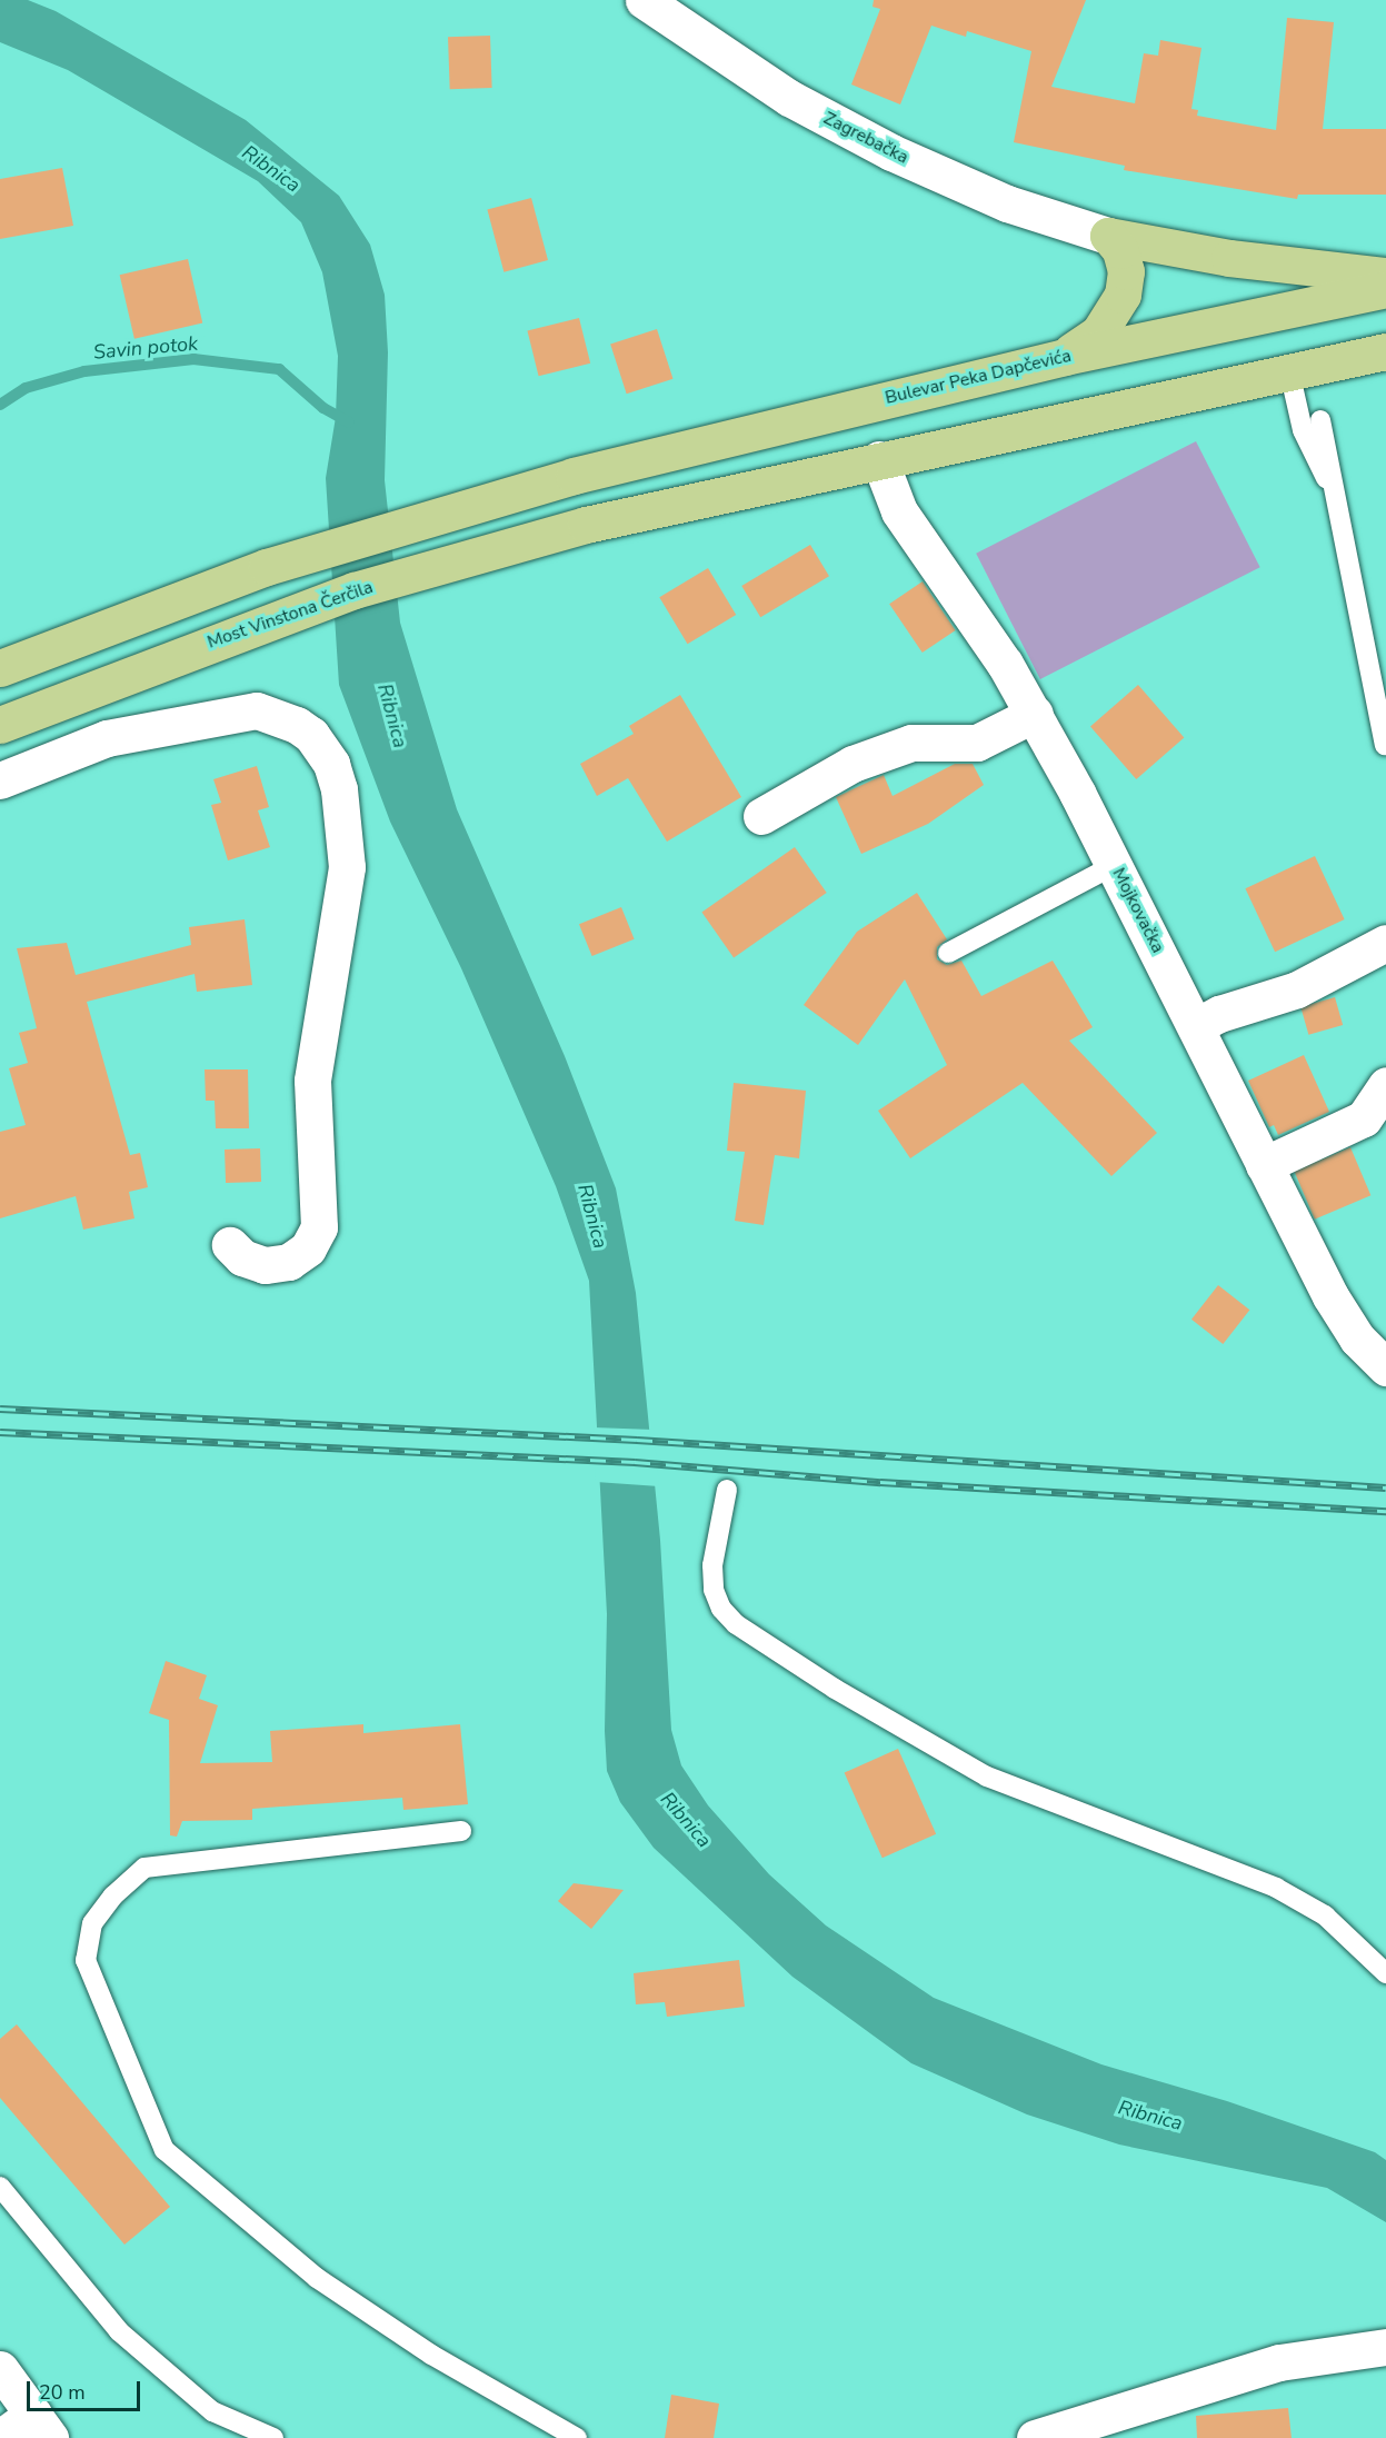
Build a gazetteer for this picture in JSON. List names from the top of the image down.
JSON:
{
  "streets": {
    "main road": ["Bulevar Peka Dapčevića", "Most Vinstona Čerčila"],
    "street": ["Zagrebačka", "Mojkovačka"]
  },
  "crossings": [
    ["Most Vinstona Čerčila", "Mojkovačka"]
  ],
  "water": ["Ribnica", "Savin potok"],
  "scale_bar": "20 m"
}
